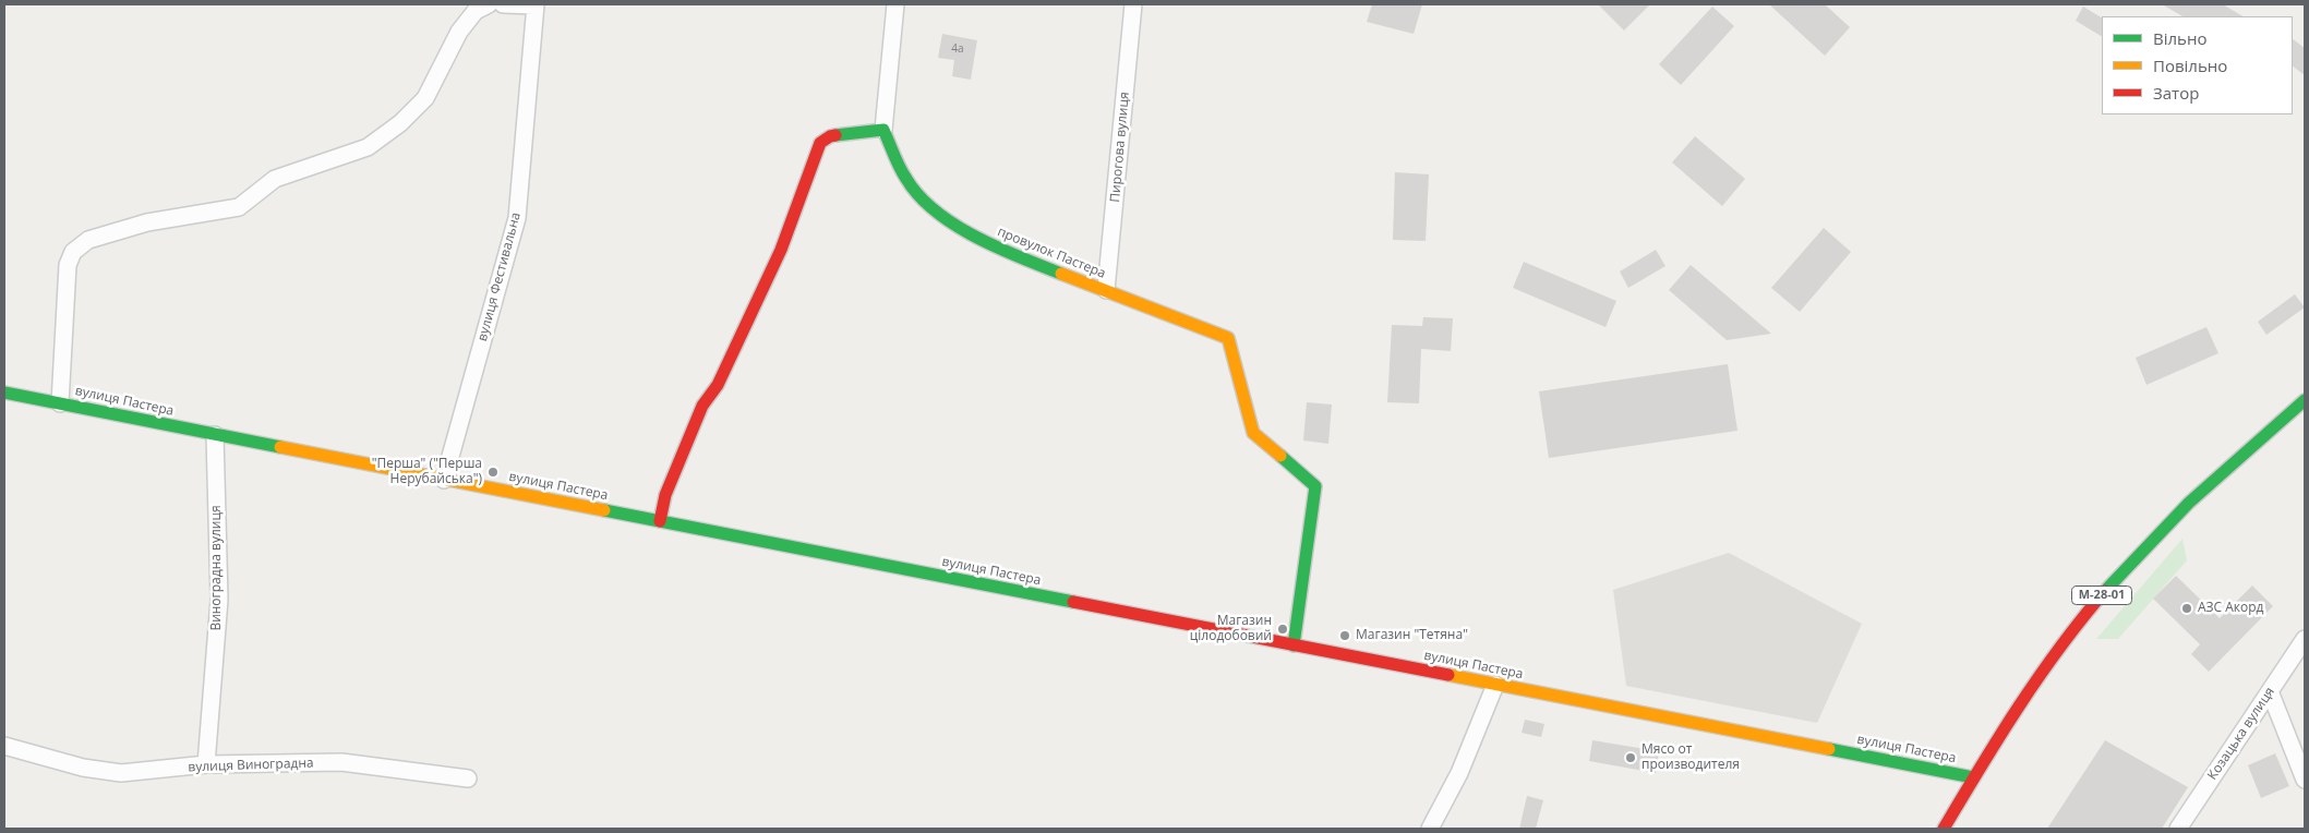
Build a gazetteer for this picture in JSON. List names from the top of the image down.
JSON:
{
  "streets": {
    "main road": ["провулок Пастера", "вулиця Пастера", "М-28-01"],
    "street": [
      "Пирогова вулиця",
      "вулиця Фестивальна",
      "Виноградна вулиця",
      "Козацька вулиця",
      "вулиця Виноградна"
    ]
  },
  "crossings": [
    ["Пирогова вулиця", "провулок Пастера"],
    ["провулок Пастера", "вулиця Пастера"],
    ["вулиця Фестивальна", "вулиця Пастера"],
    ["вулиця Пастера", "Виноградна вулиця"],
    ["вулиця Пастера", "М-28-01"],
    ["Виноградна вулиця", "вулиця Виноградна"]
  ],
  "places": [
    "\"Перша\" (\"Перша Нерубайська\")",
    "АЗС Акорд",
    "Магазин цілодобовий",
    "Магазин \"Тетяна\"",
    "Мясо от производителя"
  ],
  "house_numbers": ["4а"],
  "legend": ["Вільно", "Повільно", "Затор"]
}
